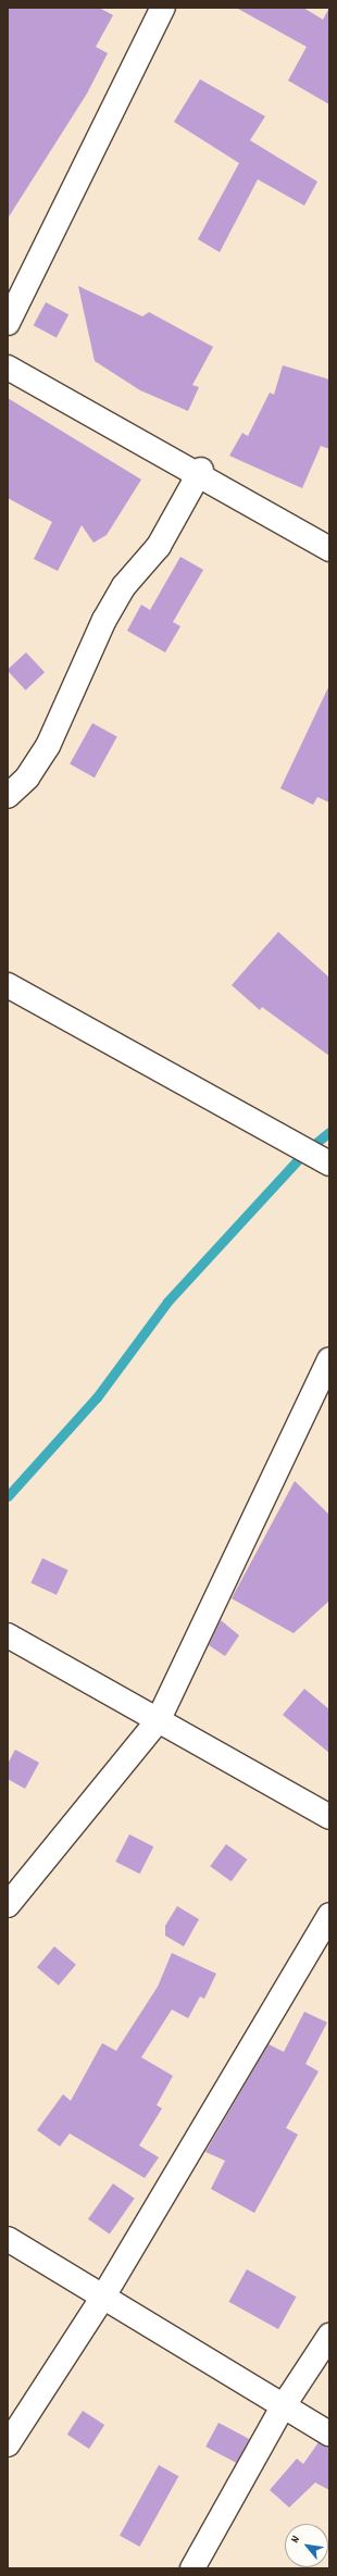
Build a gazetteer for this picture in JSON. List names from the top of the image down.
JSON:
{
  "north": "top left"
}
